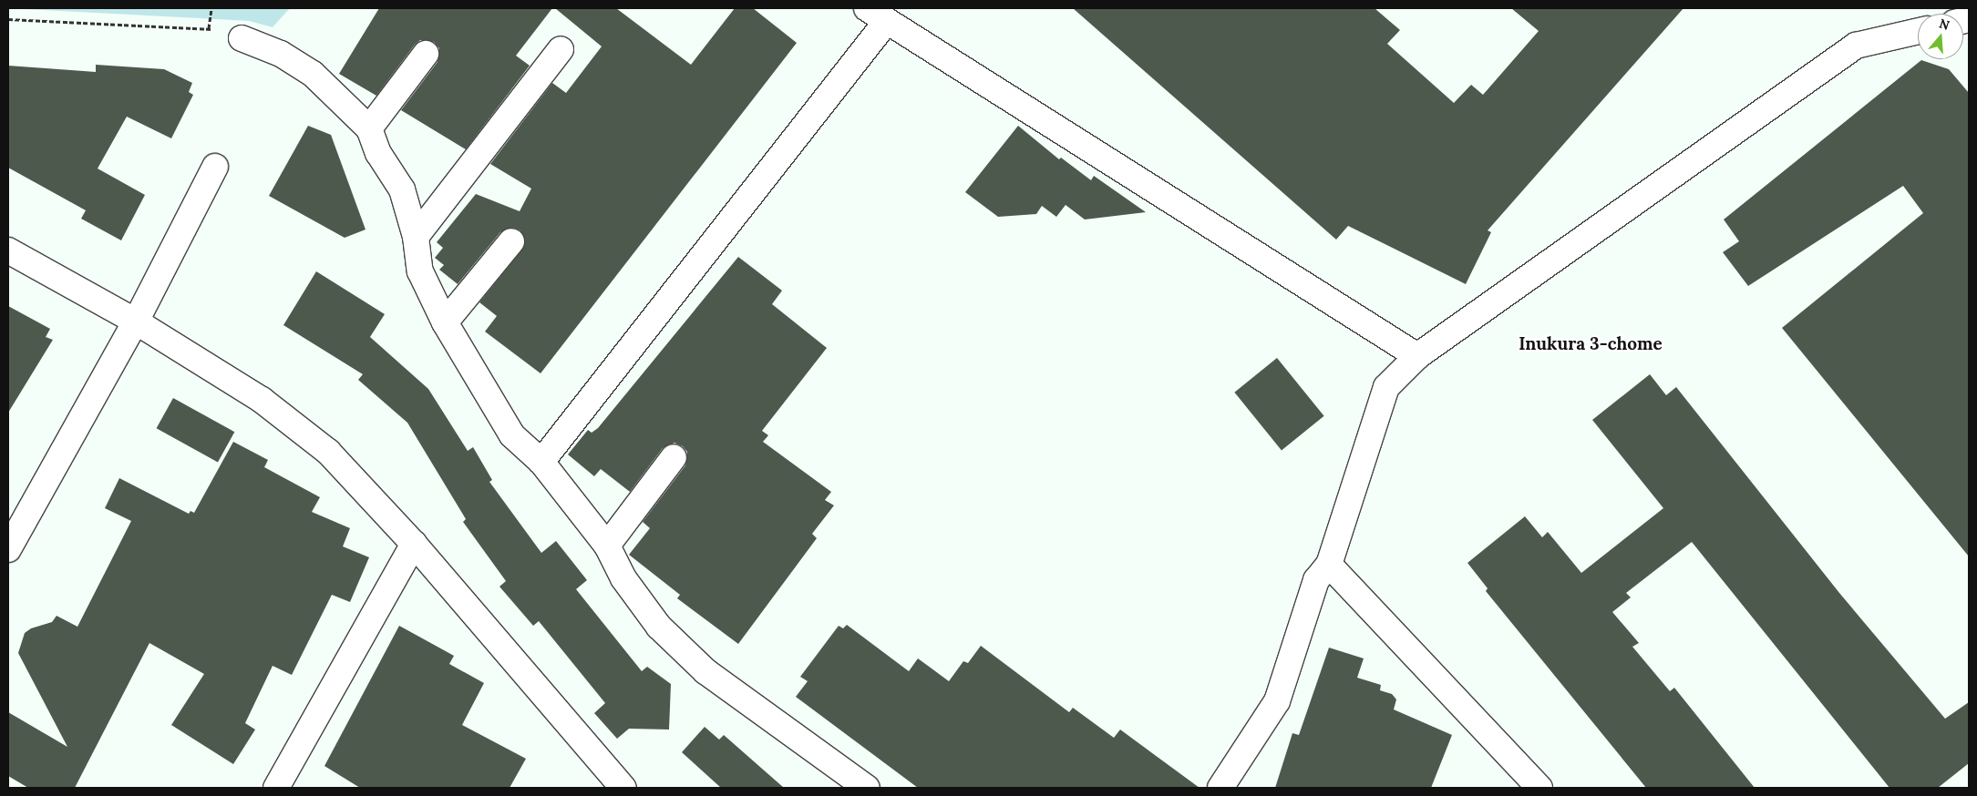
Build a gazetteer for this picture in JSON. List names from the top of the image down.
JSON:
{
  "districts": ["Inukura 3-chome"],
  "north": "top"
}
